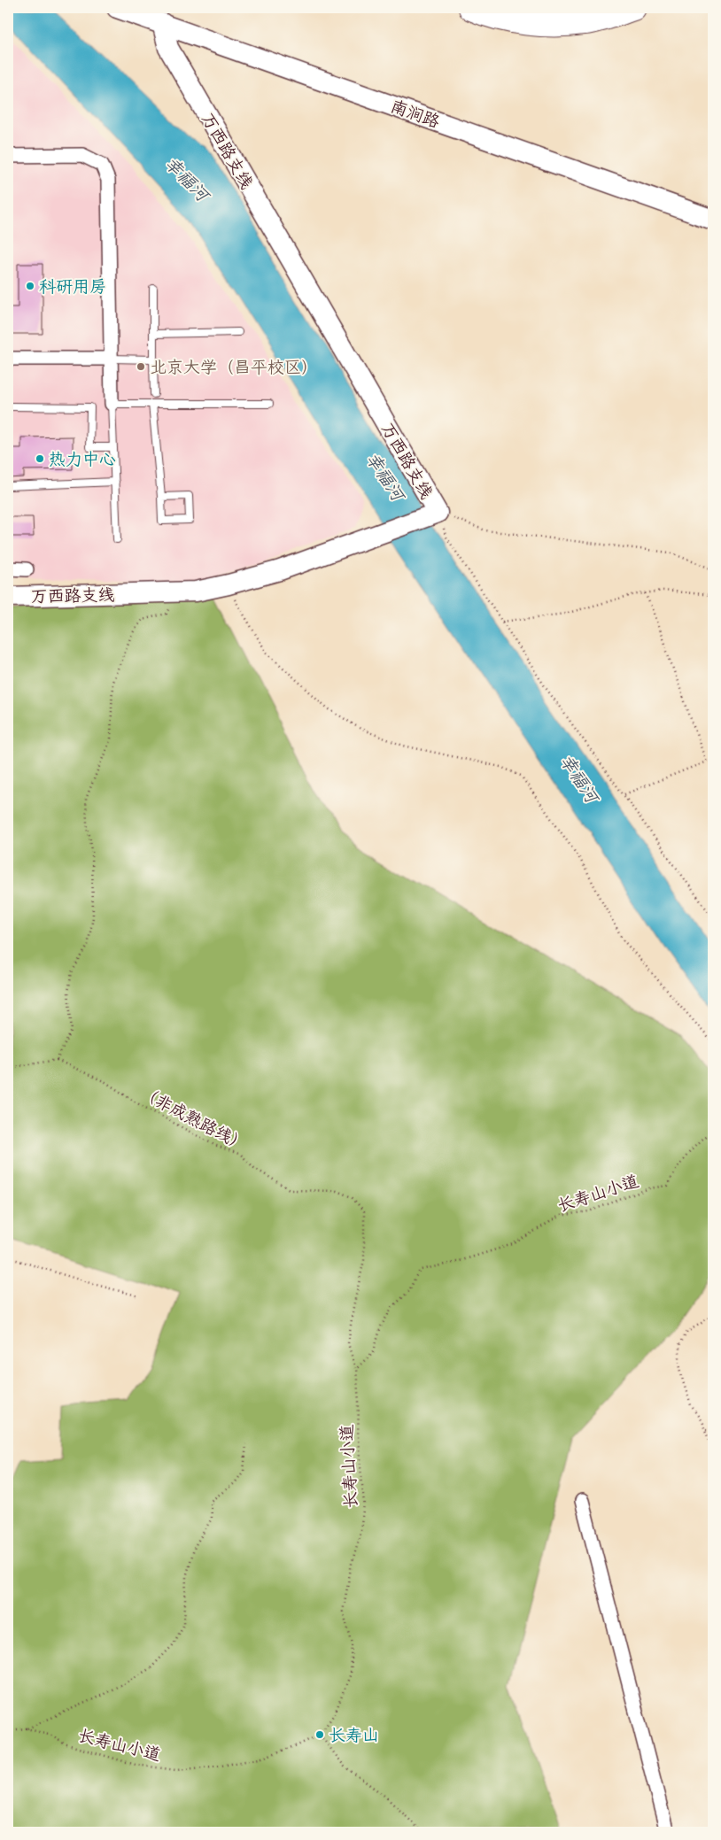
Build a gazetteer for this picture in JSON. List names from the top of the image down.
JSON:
{
  "streets": {
    "street": ["南涧路", "万西路支线"],
    "path": ["（非成熟路线）", "长寿山小道"]
  },
  "crossings": [
    ["南涧路", "万西路支线"],
    ["（非成熟路线）", "长寿山小道"]
  ],
  "water": ["幸福河"],
  "places": [
    "科研用房",
    "北京大学（昌平校区）",
    "热力中心",
    "长寿山"
  ]
}
